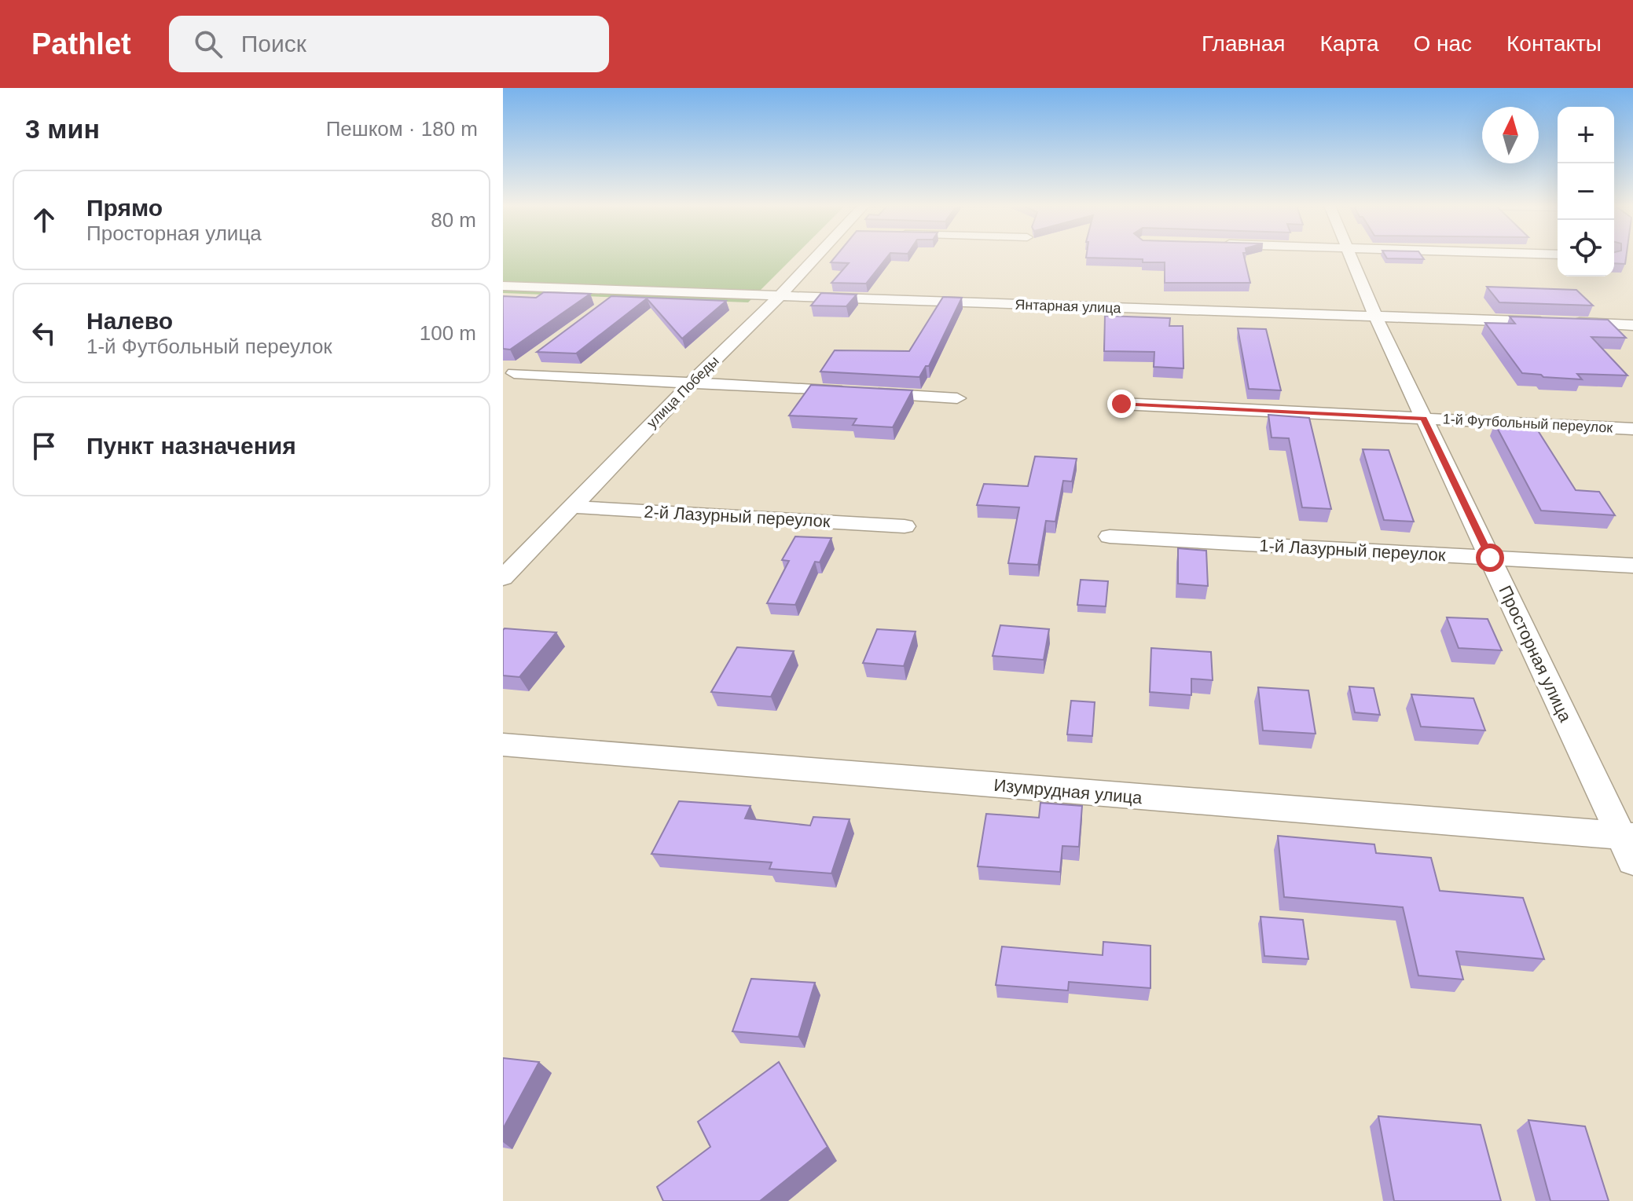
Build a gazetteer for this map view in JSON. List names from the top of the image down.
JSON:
{
  "streets": {
    "street": [
      "Янтарная улица",
      "улица Победы",
      "1-й Футбольный переулок",
      "2-й Лазурный переулок",
      "1-й Лазурный переулок",
      "Просторная улица",
      "Изумрудная улица"
    ]
  },
  "crossings": [
    ["Янтарная улица", "улица Победы"],
    ["Янтарная улица", "Просторная улица"],
    ["улица Победы", "2-й Лазурный переулок"],
    ["1-й Футбольный переулок", "Просторная улица"],
    ["1-й Лазурный переулок", "Просторная улица"],
    ["Просторная улица", "Изумрудная улица"]
  ],
  "north": "top",
  "page": {
    "header": "Pathlet",
    "search": "Поиск",
    "nav": [
      "Главная",
      "Карта",
      "О нас",
      "Контакты"
    ],
    "heading": ["3 мин", "Пешком · 180 m"],
    "map_buttons": ["+", "−"],
    "list": [
      ["Прямо", "Просторная улица", "80 m"],
      ["Налево", "1-й Футбольный переулок", "100 m"],
      "Пункт назначения"
    ]
  }
}
